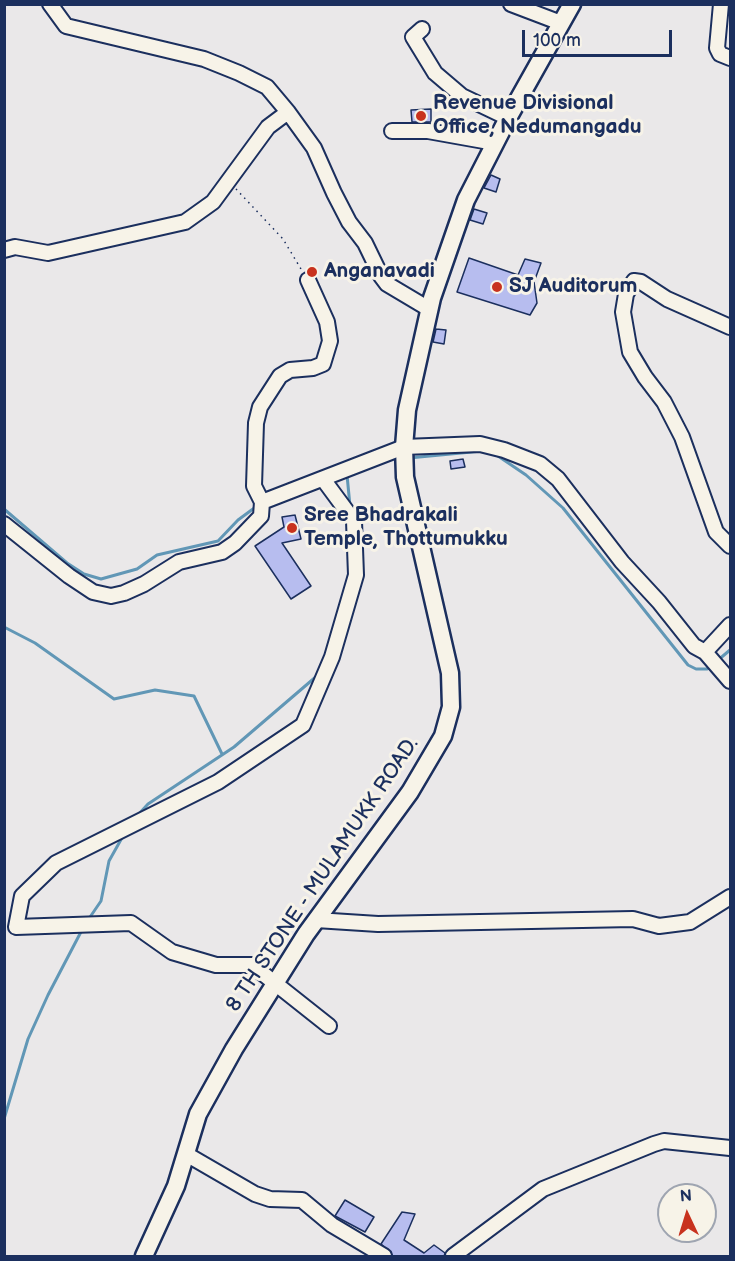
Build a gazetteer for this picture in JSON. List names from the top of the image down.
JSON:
{
  "streets": {
    "main road": ["8 TH STONE - MULAMUKK ROAD."]
  },
  "places": [
    "Revenue Divisional Office, Nedumangadu",
    "Anganavadi",
    "SJ Auditorum",
    "Sree Bhadrakali Temple, Thottumukku"
  ],
  "scale_bar": "100 m",
  "north": "top"
}
